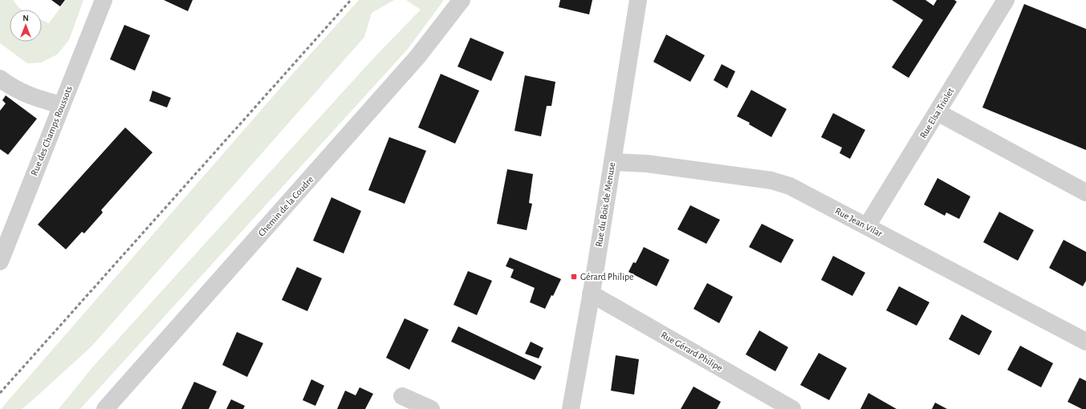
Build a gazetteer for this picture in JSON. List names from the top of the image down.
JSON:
{
  "streets": {
    "street": [
      "Rue Elsa Triolet",
      "Rue des Champs Roussots",
      "Rue du Bois de Menuse",
      "Chemin de la Coudre",
      "Rue Jean Vilar",
      "Rue Gérard Philipe"
    ]
  },
  "crossings": [
    ["Rue Elsa Triolet", "Rue Jean Vilar"],
    ["Rue du Bois de Menuse", "Rue Jean Vilar"],
    ["Rue du Bois de Menuse", "Rue Gérard Philipe"]
  ],
  "places": {
    "transit": ["Gérard Philipe"]
  },
  "north": "top"
}
